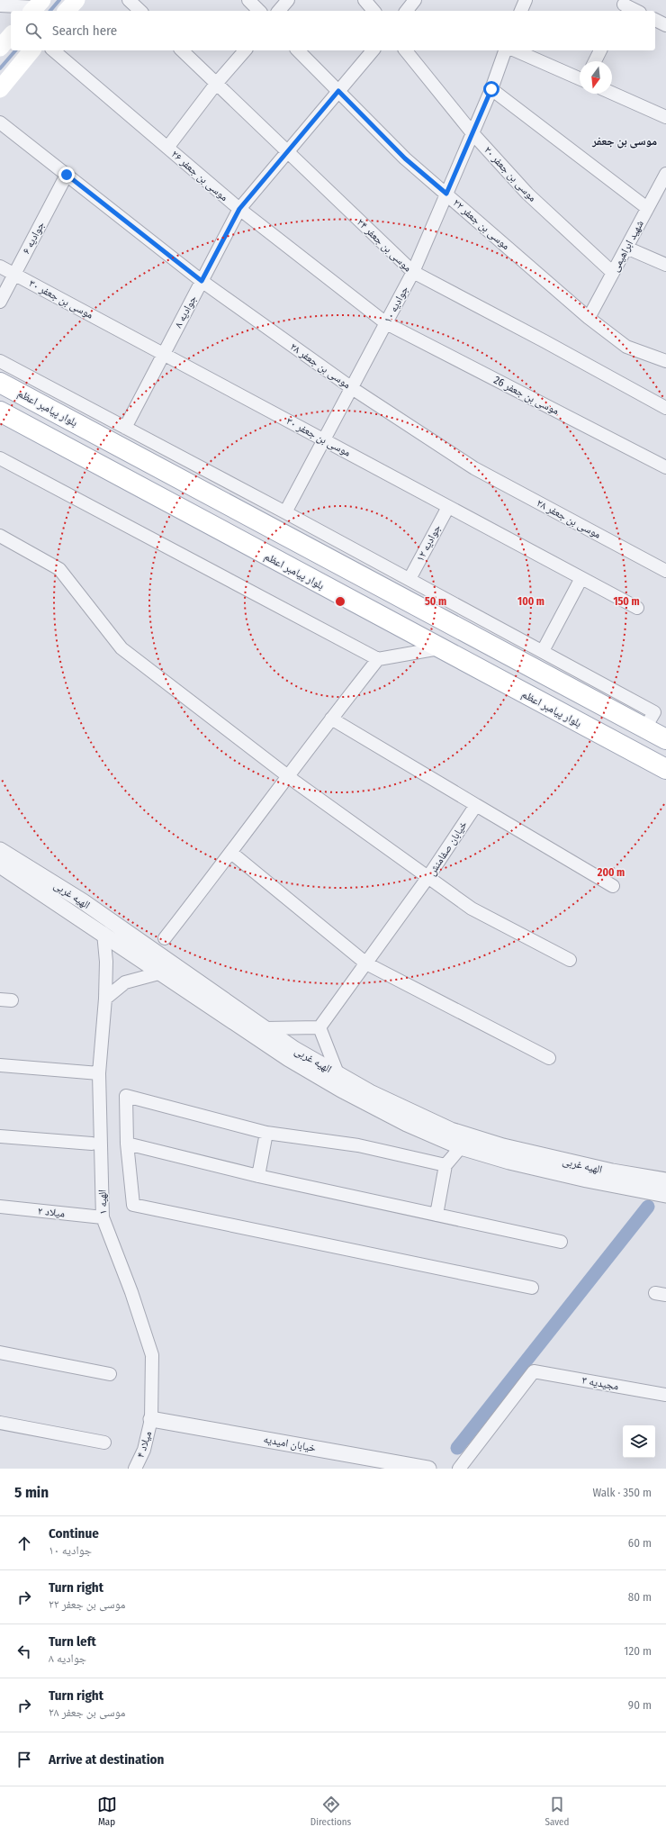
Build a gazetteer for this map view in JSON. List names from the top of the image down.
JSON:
{
  "streets": {
    "main road": ["بلوار پیامبر اعظم"],
    "street": [
      "موسی بن جعفر ۲۰",
      "موسی بن جعفر ۲۶",
      "موسی بن جعفر ۲۲",
      "جوادیه ۶",
      "موسی بن جعفر ۲۴",
      "شهید ابراهیمی",
      "موسی بن جعفر ۳۰",
      "جوادیه ۱۰",
      "جوادیه ۸",
      "موسی بن جعفر ۲۸",
      "موسی بن جعفر 26",
      "جوادیه ۱۲",
      "خیابان صفامنش",
      "الهیه غربی",
      "الهیه ۱",
      "میلاد ۲",
      "مجیدیه ۳",
      "خیابان امیدیه",
      "میلاد ۴"
    ]
  },
  "crossings": [
    ["موسی بن جعفر ۲۰", "شهید ابراهیمی"],
    ["موسی بن جعفر ۲۰", "جوادیه ۱۰"],
    ["موسی بن جعفر ۲۶", "جوادیه ۱۰"],
    ["موسی بن جعفر ۲۶", "جوادیه ۸"],
    ["موسی بن جعفر ۲۶", "موسی بن جعفر 26"],
    ["موسی بن جعفر ۲۲", "شهید ابراهیمی"],
    ["موسی بن جعفر ۲۲", "جوادیه ۱۰"],
    ["موسی بن جعفر ۲۲", "جوادیه ۸"],
    ["جوادیه ۶", "موسی بن جعفر ۳۰"],
    ["جوادیه ۶", "موسی بن جعفر ۲۸"],
    ["موسی بن جعفر ۲۴", "جوادیه ۱۰"],
    ["موسی بن جعفر ۲۴", "جوادیه ۸"],
    ["موسی بن جعفر ۳۰", "جوادیه ۱۰"],
    ["موسی بن جعفر ۳۰", "جوادیه ۸"],
    ["موسی بن جعفر ۳۰", "جوادیه ۱۲"],
    ["جوادیه ۱۰", "موسی بن جعفر ۲۸"],
    ["جوادیه ۱۰", "موسی بن جعفر 26"],
    ["جوادیه ۸", "موسی بن جعفر ۲۸"],
    ["الهیه غربی", "الهیه ۱"],
    ["الهیه ۱", "میلاد ۲"],
    ["الهیه ۱", "خیابان امیدیه"],
    ["الهیه ۱", "میلاد ۴"],
    ["خیابان امیدیه", "میلاد ۴"]
  ],
  "districts": ["موسی بن جعفر"],
  "north": "bottom",
  "page": {
    "search": "Search here",
    "heading": ["5 min", "Walk · 350 m"],
    "list": [
      ["Continue", "جوادیه ۱۰", "60 m"],
      ["Turn right", "موسی بن جعفر ۲۲", "80 m"],
      ["Turn left", "جوادیه ۸", "120 m"],
      ["Turn right", "موسی بن جعفر ۲۸", "90 m"],
      "Arrive at destination"
    ],
    "nav": ["Map", "Directions", "Saved"]
  },
  "rings": [
    "50 m",
    "100 m",
    "150 m",
    "200 m"
  ]
}
